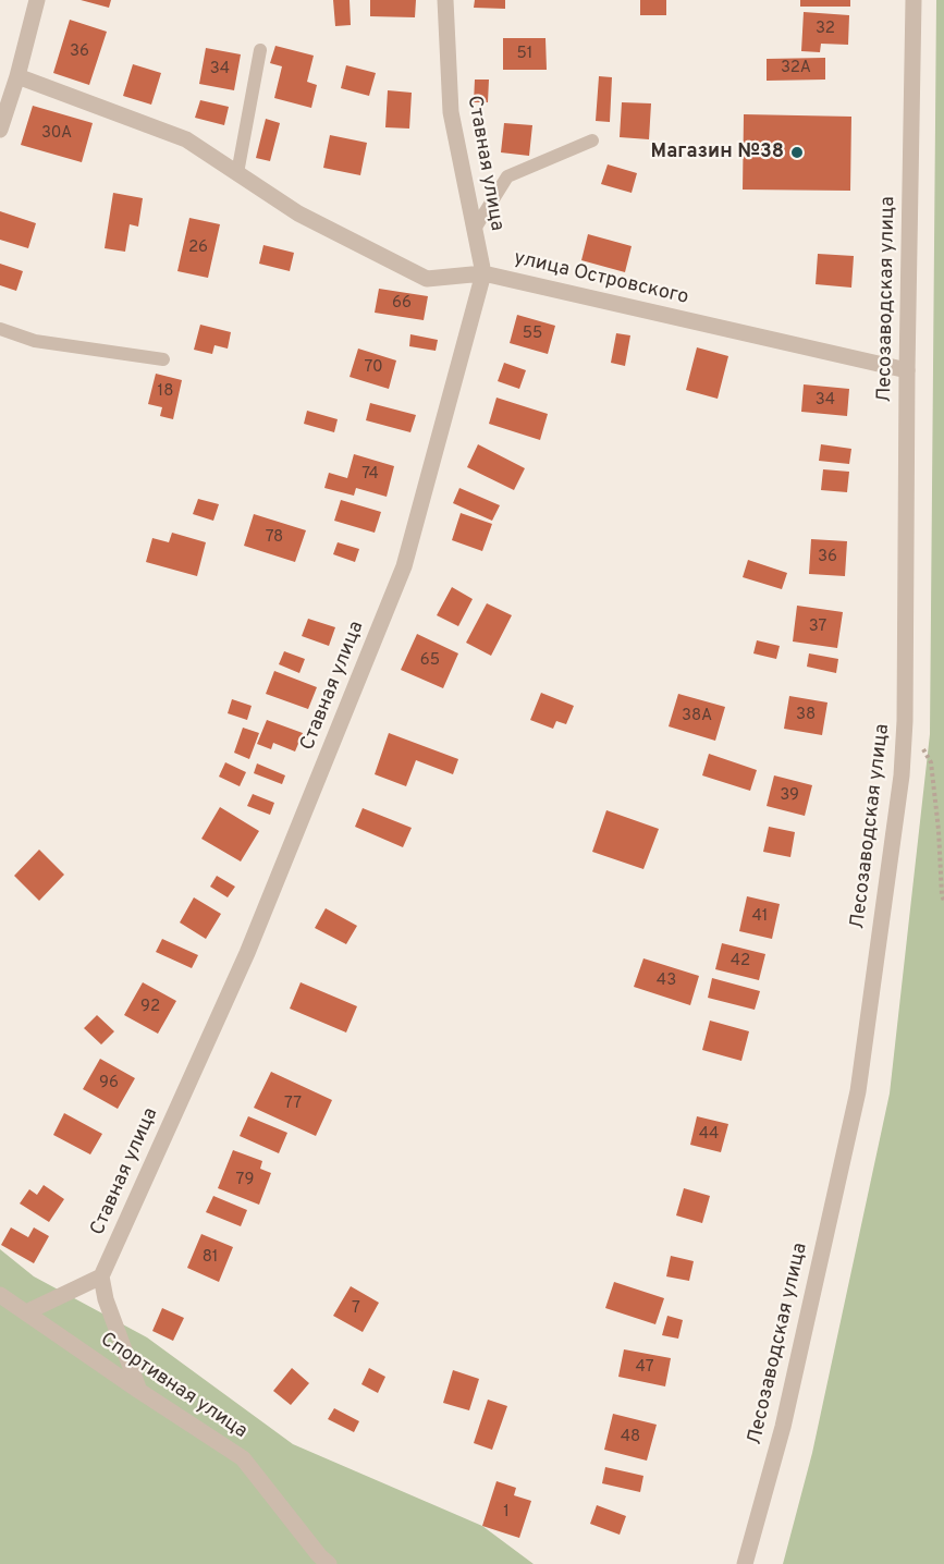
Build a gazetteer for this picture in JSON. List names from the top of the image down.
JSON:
{
  "streets": {
    "street": [
      "Ставная улица",
      "улица Островского",
      "Лесозаводская улица",
      "Спортивная улица"
    ]
  },
  "crossings": [
    ["Ставная улица", "улица Островского"],
    ["улица Островского", "Лесозаводская улица"]
  ],
  "places": ["Магазин №38"],
  "house_numbers": [
    "32",
    "36",
    "51",
    "32А",
    "34",
    "30А",
    "26",
    "66",
    "55",
    "70",
    "18",
    "34",
    "74",
    "78",
    "36",
    "37",
    "65",
    "38",
    "38А",
    "39",
    "41",
    "42",
    "43",
    "92",
    "96",
    "77",
    "44",
    "79",
    "81",
    "7",
    "47",
    "48",
    "1"
  ]
}
